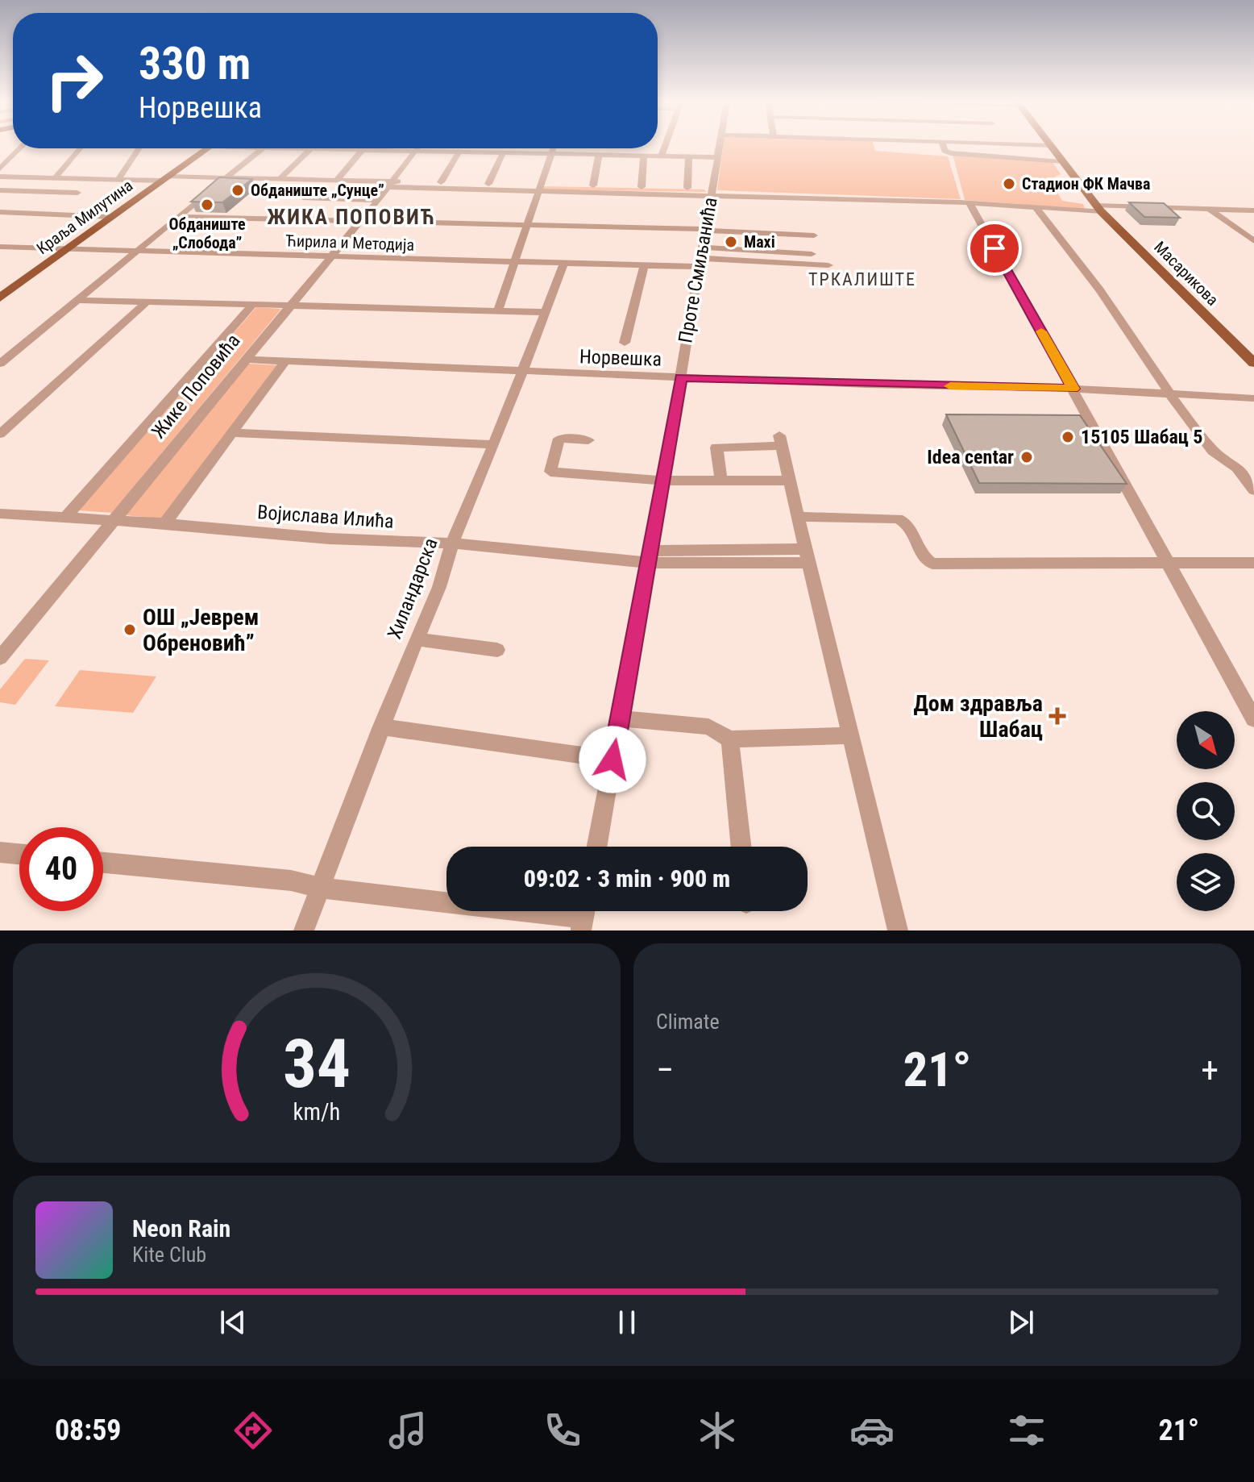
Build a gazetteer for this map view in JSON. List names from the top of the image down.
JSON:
{
  "streets": {
    "main road": ["Краља Милутина", "Масарикова"],
    "street": [
      "Ћирила и Методија",
      "Проте Смиљанића",
      "Норвешка",
      "Жике Поповића",
      "Војислава Илића",
      "Хиландарска"
    ]
  },
  "crossings": [
    ["Краља Милутина", "Ћирила и Методија"],
    ["Ћирила и Методија", "Проте Смиљанића"],
    ["Ћирила и Методија", "Жике Поповића"],
    ["Ћирила и Методија", "Хиландарска"],
    ["Проте Смиљанића", "Норвешка"],
    ["Проте Смиљанића", "Војислава Илића"],
    ["Норвешка", "Жике Поповића"],
    ["Норвешка", "Хиландарска"],
    ["Жике Поповића", "Војислава Илића"],
    ["Војислава Илића", "Хиландарска"]
  ],
  "districts": ["ЖИКА ПОПОВИЋ", "ТРКАЛИШТЕ"],
  "places": {
    "other": [
      "Стадион ФК Мачва",
      "Обданиште „Сунце”",
      "Обданиште „Слобода”",
      "Maxi",
      "15105 Шабац 5",
      "Idea centar",
      "ОШ „Јеврем Обреновић”"
    ],
    "health": ["Дом здравља Шабац"]
  },
  "north": "bottom right",
  "page": {
    "turn": ["330 m", "Норвешка"],
    "limit": "40",
    "trip": "09:02 · 3 min · 900 m",
    "tile": "Climate",
    "heat": ["−", "21°", "+"],
    "song": ["Neon Rain", "Kite Club"],
    "tabs": ["08:59", "21°"],
    "gauge": ["34", "km/h"]
  }
}
